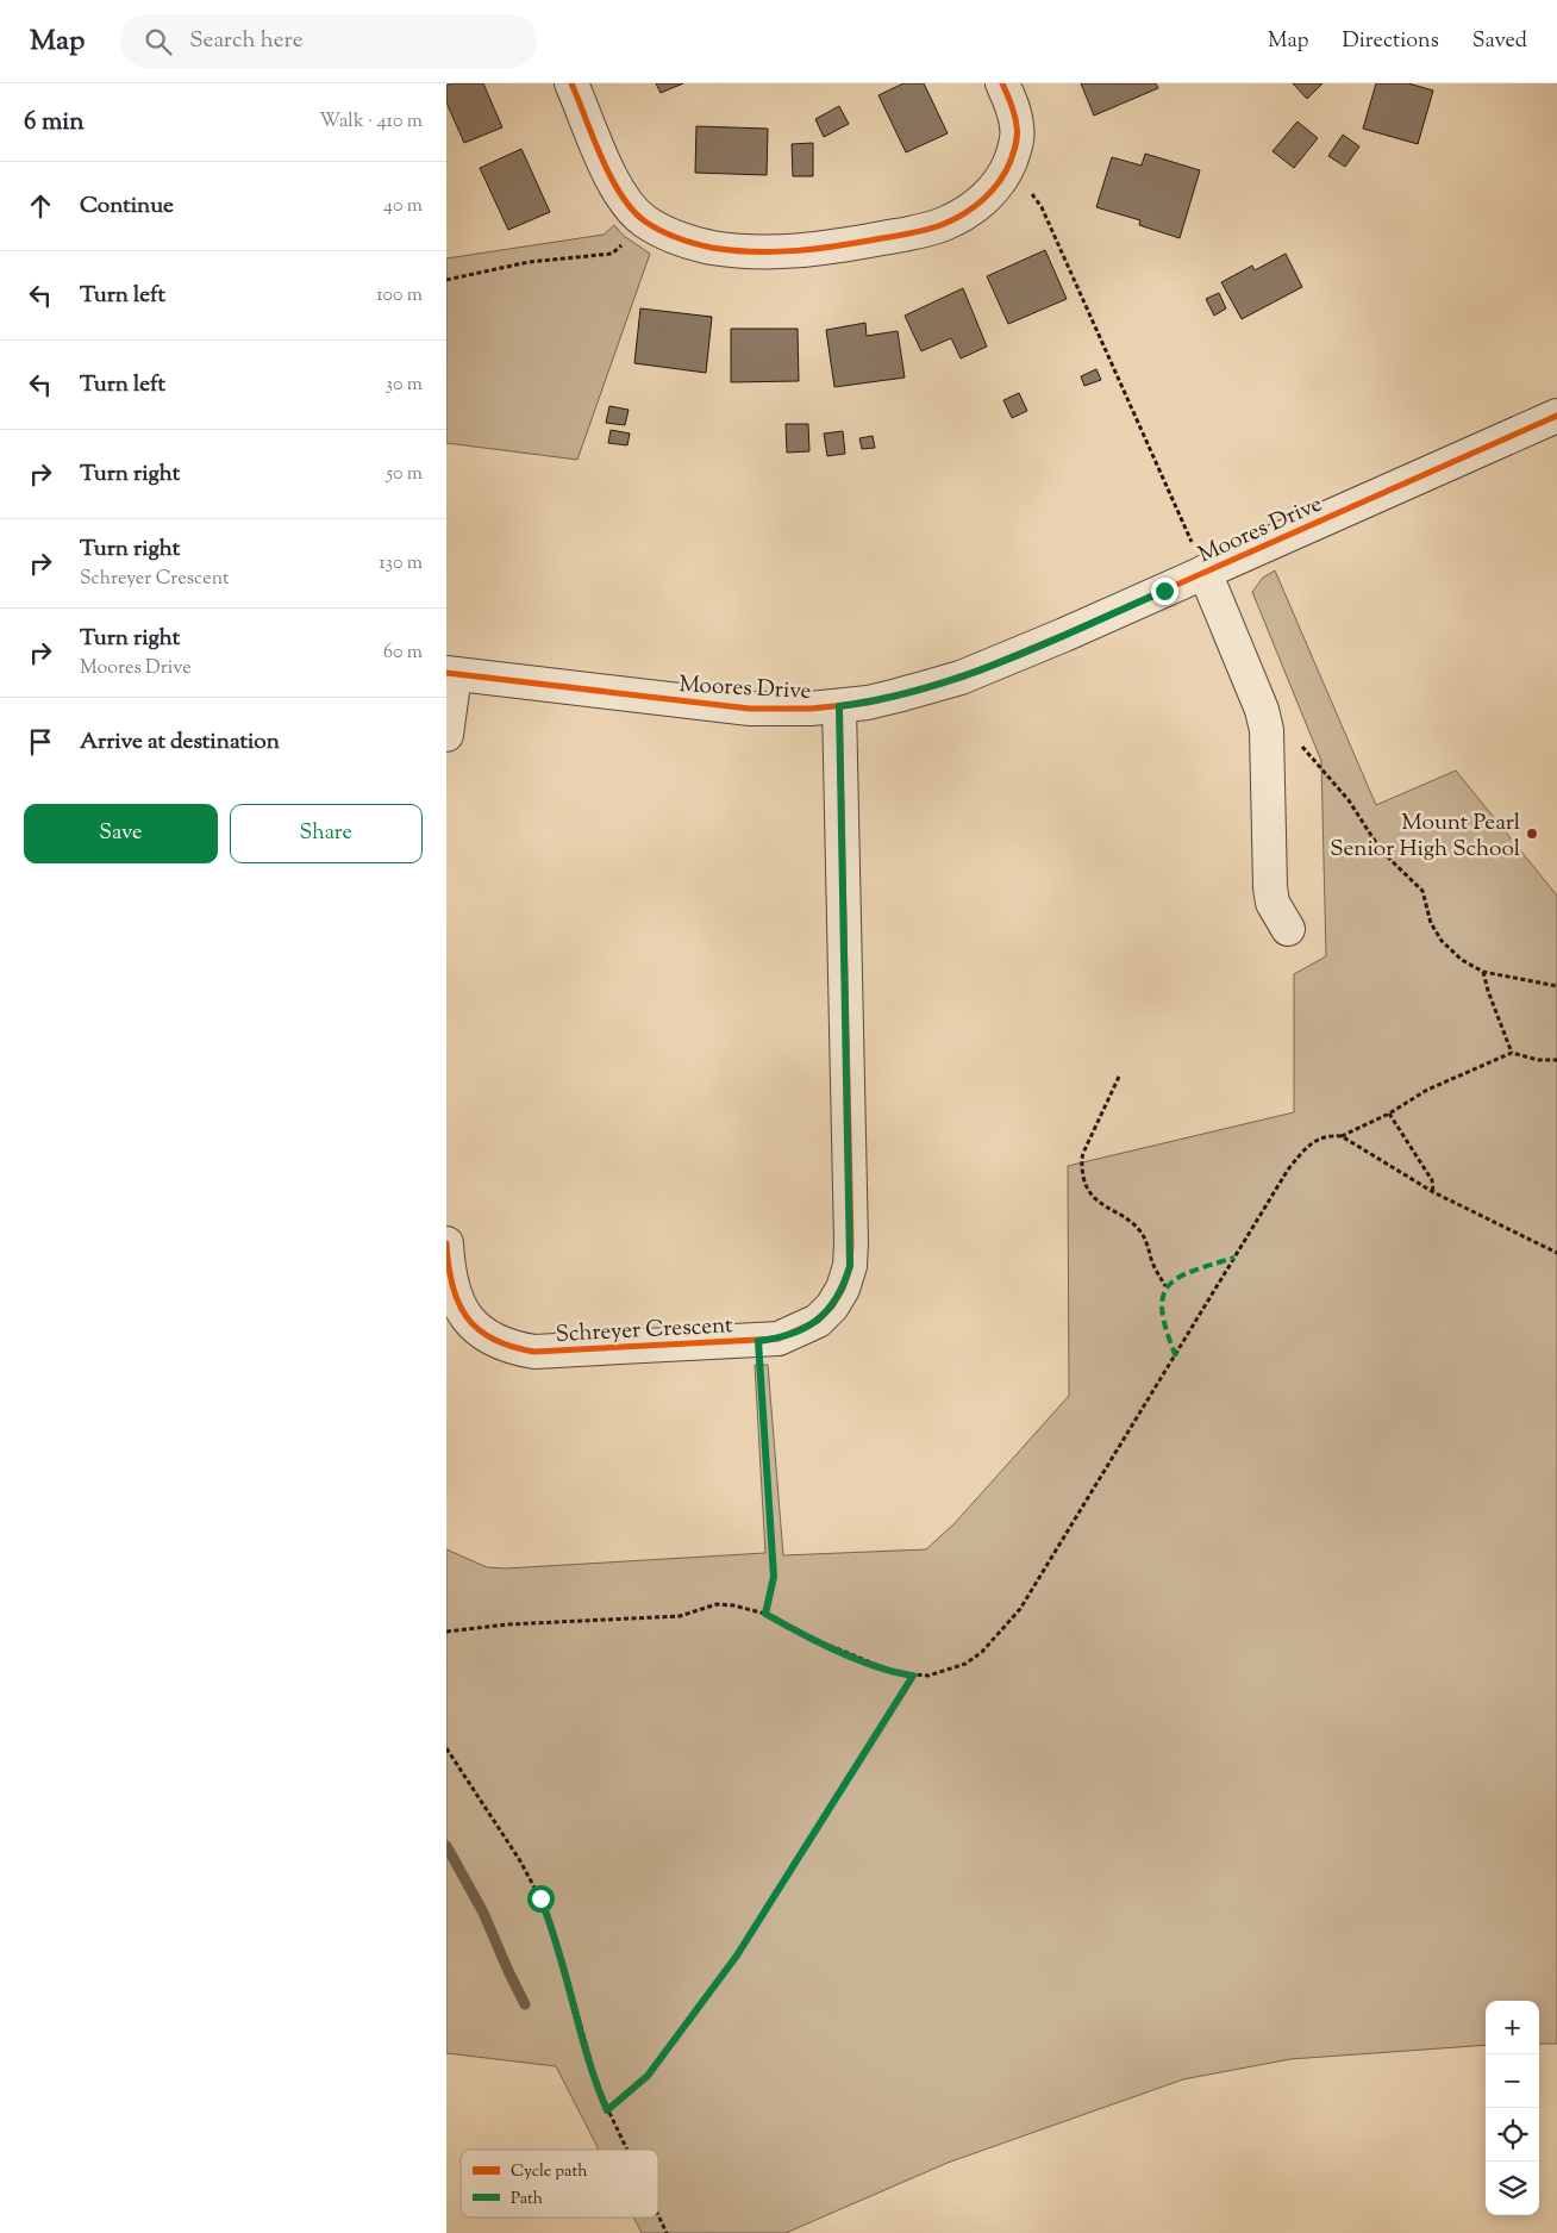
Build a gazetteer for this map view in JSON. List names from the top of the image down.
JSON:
{
  "streets": {
    "street": ["Moores Drive", "Schreyer Crescent"]
  },
  "crossings": [
    ["Moores Drive", "Schreyer Crescent"]
  ],
  "places": ["Mount Pearl Senior High School"],
  "legend": ["Cycle path", "Path"],
  "page": {
    "header": "Map",
    "search": "Search here",
    "nav": ["Map", "Directions", "Saved"],
    "heading": ["6 min", "Walk · 410 m"],
    "list": [
      ["Continue", "40 m"],
      ["Turn left", "100 m"],
      ["Turn left", "30 m"],
      ["Turn right", "50 m"],
      ["Turn right", "Schreyer Crescent", "130 m"],
      ["Turn right", "Moores Drive", "60 m"],
      "Arrive at destination"
    ],
    "buttons": ["Save", "Share"],
    "map_buttons": ["+", "−"]
  }
}
